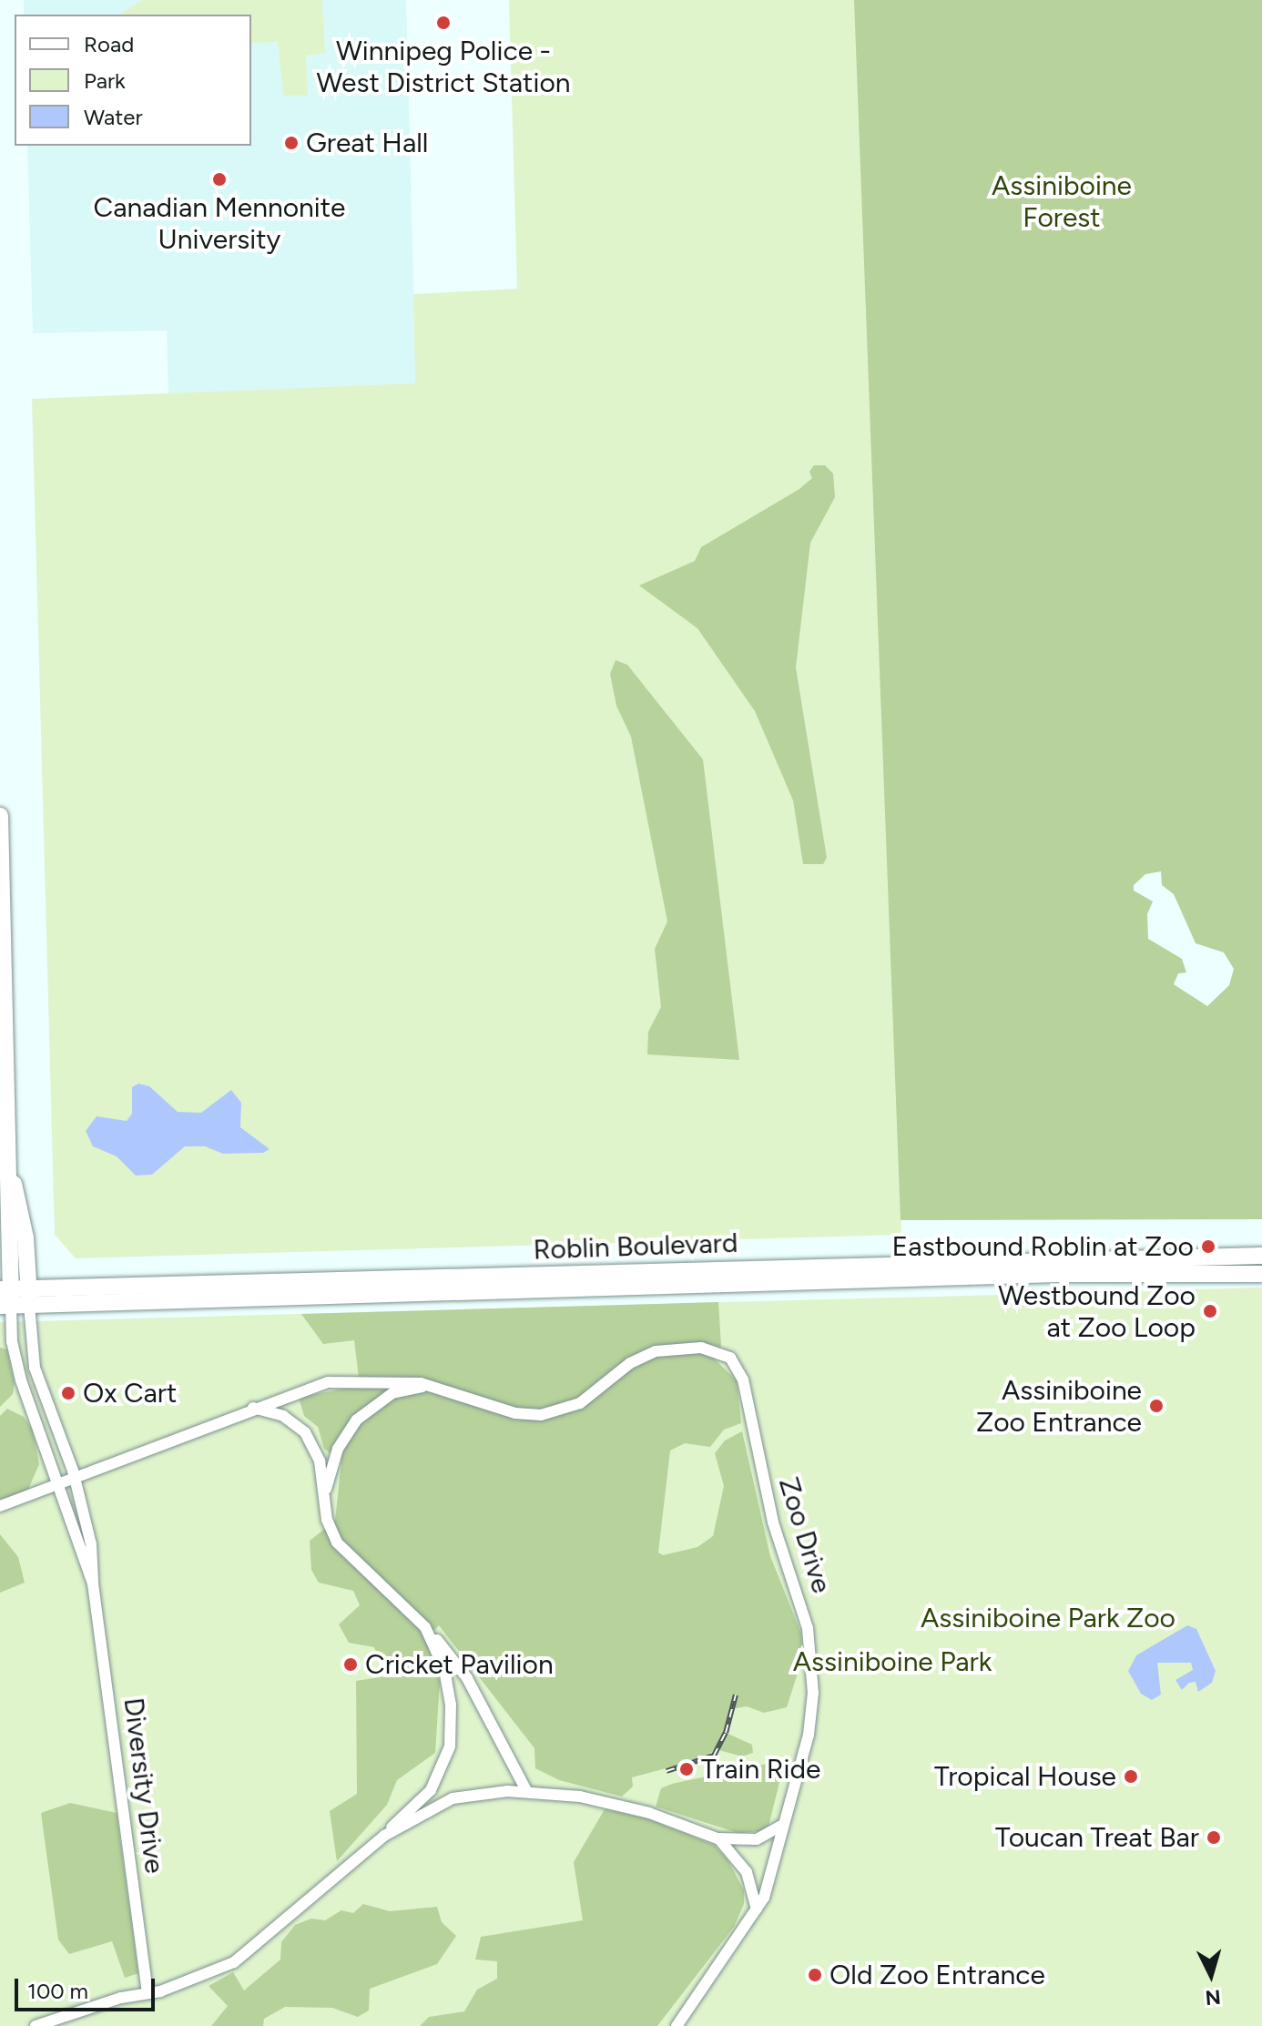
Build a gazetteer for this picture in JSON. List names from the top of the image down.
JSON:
{
  "streets": {
    "main road": ["Roblin Boulevard"],
    "street": ["Zoo Drive", "Diversity Drive"]
  },
  "crossings": [
    ["Roblin Boulevard", "Diversity Drive"],
    ["Zoo Drive", "Diversity Drive"]
  ],
  "parks": ["Assiniboine Forest", "Assiniboine Park Zoo", "Assiniboine Park"],
  "places": [
    "Winnipeg Police - West District Station",
    "Great Hall",
    "Canadian Mennonite University",
    "Eastbound Roblin at Zoo",
    "Westbound Zoo at Zoo Loop",
    "Ox Cart",
    "Assiniboine Zoo Entrance",
    "Cricket Pavilion",
    "Train Ride",
    "Tropical House",
    "Toucan Treat Bar",
    "Old Zoo Entrance"
  ],
  "legend": ["Road", "Park", "Water"],
  "scale_bar": "100 m",
  "north": "bottom"
}
